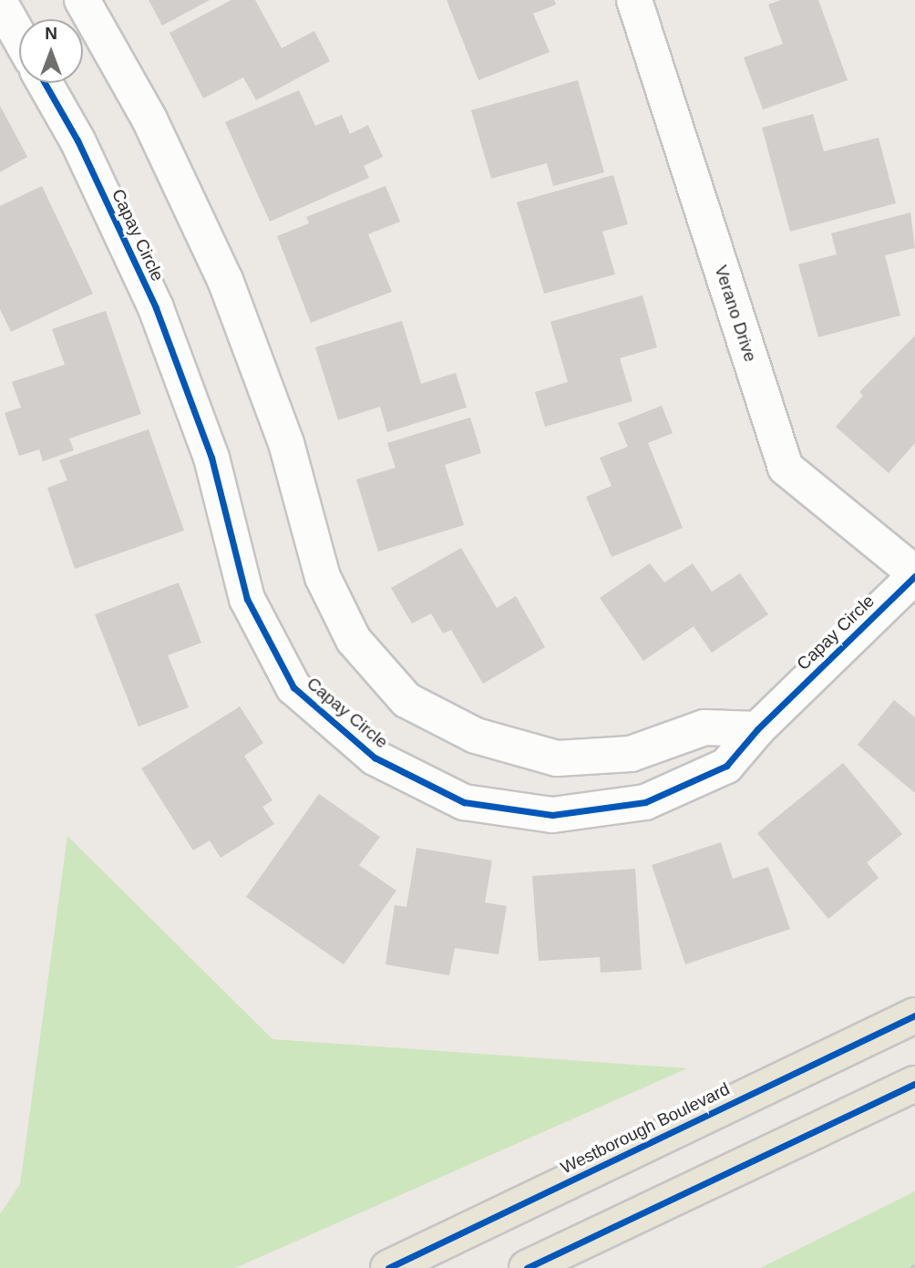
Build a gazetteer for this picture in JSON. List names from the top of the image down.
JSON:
{
  "streets": {
    "main road": ["Westborough Boulevard"],
    "street": ["Capay Circle", "Verano Drive"]
  },
  "crossings": [
    ["Capay Circle", "Verano Drive"]
  ],
  "north": "top"
}
